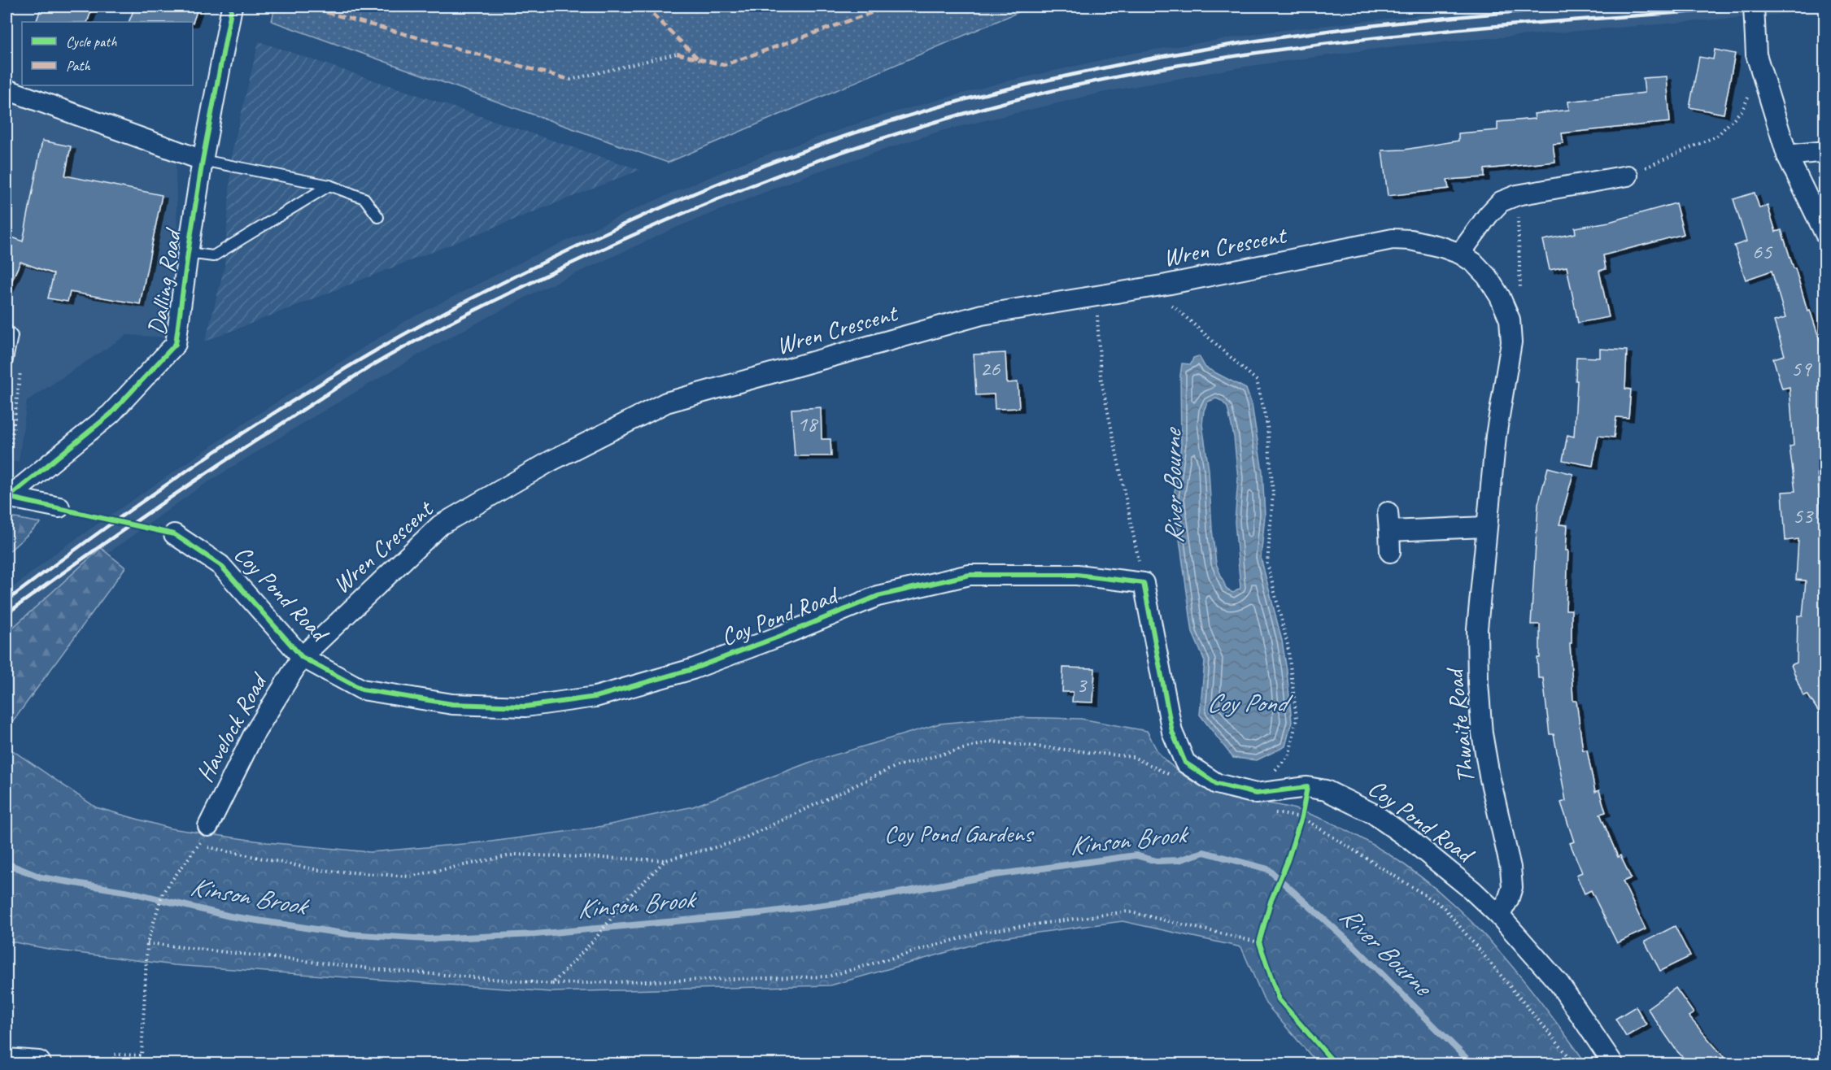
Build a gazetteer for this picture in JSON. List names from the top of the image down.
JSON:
{
  "streets": {
    "street": [
      "Wren Crescent",
      "Dalling Road",
      "Coy Pond Road",
      "Thwaite Road",
      "Havelock Road"
    ]
  },
  "crossings": [
    ["Wren Crescent", "Coy Pond Road"],
    ["Wren Crescent", "Thwaite Road"],
    ["Wren Crescent", "Havelock Road"],
    ["Coy Pond Road", "Thwaite Road"],
    ["Coy Pond Road", "Havelock Road"]
  ],
  "water": ["River Bourne", "Coy Pond", "Kinson Brook"],
  "parks": ["Coy Pond Gardens"],
  "house_numbers": [
    "65",
    "26",
    "59",
    "18",
    "53",
    "3"
  ],
  "legend": ["Cycle path", "Path"]
}
